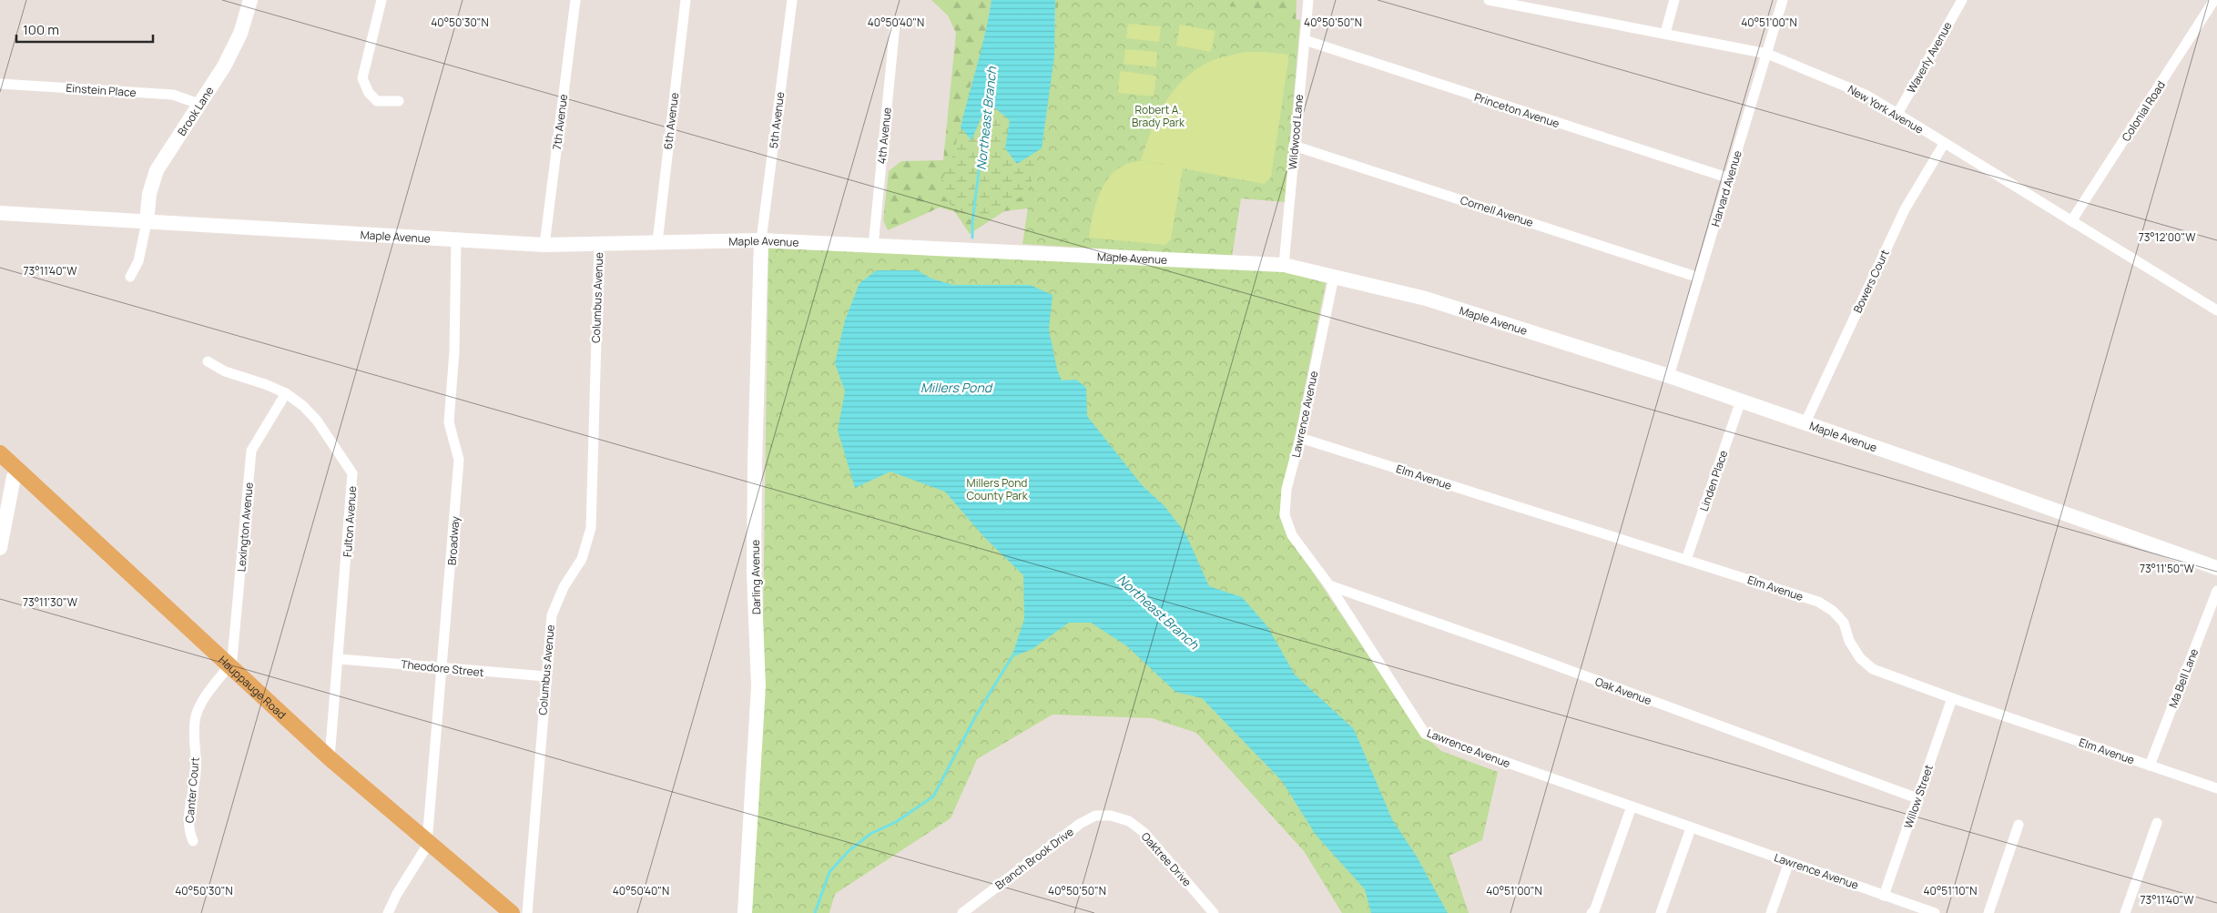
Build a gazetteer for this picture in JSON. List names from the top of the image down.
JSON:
{
  "streets": {
    "main road": [
      "Brook Lane",
      "Maple Avenue",
      "Darling Avenue",
      "Hauppauge Road"
    ],
    "street": [
      "Waverly Avenue",
      "Einstein Place",
      "New York Avenue",
      "Princeton Avenue",
      "Colonial Road",
      "5th Avenue",
      "6th Avenue",
      "7th Avenue",
      "Wildwood Lane",
      "4th Avenue",
      "Harvard Avenue",
      "Cornell Avenue",
      "Bowers Court",
      "Columbus Avenue",
      "Lawrence Avenue",
      "Elm Avenue",
      "Linden Place",
      "Fulton Avenue",
      "Lexington Avenue",
      "Broadway",
      "Theodore Street",
      "Ma Bell Lane",
      "Oak Avenue",
      "Canter Court",
      "Willow Street",
      "Branch Brook Drive",
      "Oaktree Drive"
    ]
  },
  "crossings": [
    ["Waverly Avenue", "New York Avenue"],
    ["Einstein Place", "Brook Lane"],
    ["New York Avenue", "Colonial Road"],
    ["New York Avenue", "Harvard Avenue"],
    ["New York Avenue", "Bowers Court"],
    ["Princeton Avenue", "Wildwood Lane"],
    ["Princeton Avenue", "Harvard Avenue"],
    ["Brook Lane", "Maple Avenue"],
    ["5th Avenue", "Maple Avenue"],
    ["5th Avenue", "Darling Avenue"],
    ["6th Avenue", "Maple Avenue"],
    ["7th Avenue", "Maple Avenue"],
    ["Wildwood Lane", "Cornell Avenue"],
    ["Wildwood Lane", "Maple Avenue"],
    ["4th Avenue", "Maple Avenue"],
    ["Harvard Avenue", "Cornell Avenue"],
    ["Harvard Avenue", "Maple Avenue"],
    ["Maple Avenue", "Bowers Court"],
    ["Maple Avenue", "Columbus Avenue"],
    ["Maple Avenue", "Lawrence Avenue"],
    ["Maple Avenue", "Linden Place"],
    ["Maple Avenue", "Broadway"],
    ["Maple Avenue", "Darling Avenue"],
    ["Columbus Avenue", "Theodore Street"],
    ["Lawrence Avenue", "Elm Avenue"],
    ["Lawrence Avenue", "Oak Avenue"],
    ["Lawrence Avenue", "Willow Street"],
    ["Elm Avenue", "Linden Place"],
    ["Elm Avenue", "Ma Bell Lane"],
    ["Elm Avenue", "Willow Street"],
    ["Fulton Avenue", "Lexington Avenue"],
    ["Fulton Avenue", "Theodore Street"],
    ["Fulton Avenue", "Hauppauge Road"],
    ["Lexington Avenue", "Hauppauge Road"],
    ["Lexington Avenue", "Canter Court"],
    ["Broadway", "Theodore Street"],
    ["Broadway", "Hauppauge Road"],
    ["Hauppauge Road", "Canter Court"],
    ["Oak Avenue", "Willow Street"],
    ["Branch Brook Drive", "Oaktree Drive"]
  ],
  "water": ["Northeast Branch", "Millers Pond"],
  "parks": ["Robert A. Brady Park", "Millers Pond County Park"],
  "scale_bar": "100 m",
  "coordinates": [
    "40°50'30\"N",
    "40°50'40\"N",
    "40°50'50\"N",
    "40°51'00\"N",
    "73°12'00\"W",
    "73°11'40\"W",
    "73°11'50\"W",
    "73°11'30\"W",
    "40°51'10\"N"
  ]
}
